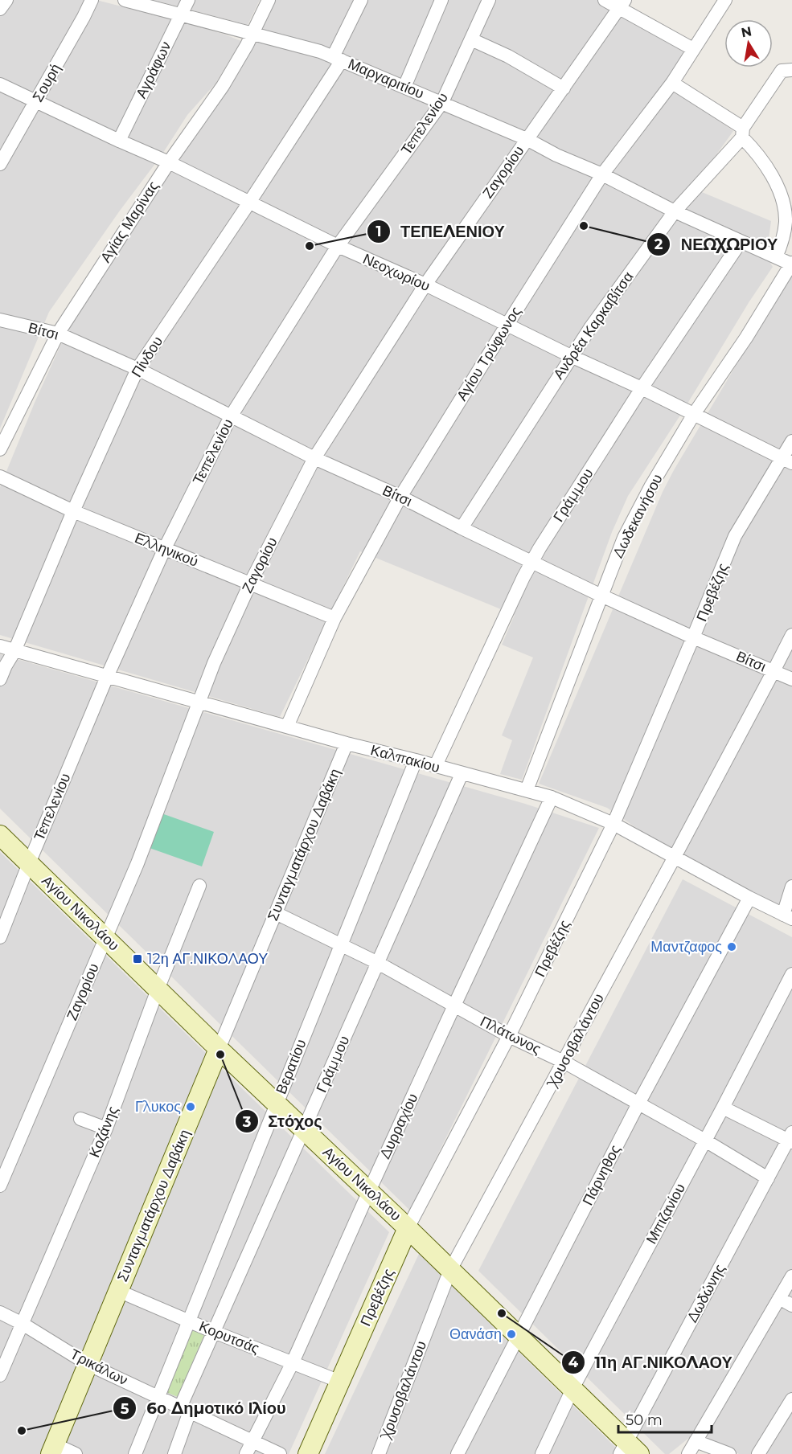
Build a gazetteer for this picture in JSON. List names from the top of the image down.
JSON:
{
  "streets": {
    "street": [
      "Αγράφων",
      "Μαργαριτίου",
      "Σουρή",
      "Τεπελενίου",
      "Ζαγορίου",
      "Αγίας Μαρίνας",
      "Νεοχωρίου",
      "Ανδρέα Καρκαβίτσα",
      "Βίτσι",
      "Αγίου Τρύφωνος",
      "Πίνδου",
      "Γράμμου",
      "Δωδεκανήσου",
      "Ελληνικού",
      "Πρεβέζης",
      "Καλπακίου",
      "Συνταγματάρχου Δαβάκη",
      "Αγίου Νικολάου",
      "Πλάτωνος",
      "Χρυσοβαλάντου",
      "Βερατίου",
      "Δυρραχίου",
      "Κοζάνης",
      "Πάρνηθος",
      "Μπιζανίου",
      "Δωδώνης",
      "Κορυτσάς",
      "Τρικάλων"
    ]
  },
  "crossings": [
    ["Αγράφων", "Μαργαριτίου"],
    ["Αγράφων", "Νεοχωρίου"],
    ["Μαργαριτίου", "Τεπελενίου"],
    ["Μαργαριτίου", "Ζαγορίου"],
    ["Μαργαριτίου", "Αγίας Μαρίνας"],
    ["Μαργαριτίου", "Ανδρέα Καρκαβίτσα"],
    ["Μαργαριτίου", "Αγίου Τρύφωνος"],
    ["Μαργαριτίου", "Πίνδου"],
    ["Μαργαριτίου", "Γράμμου"],
    ["Μαργαριτίου", "Δωδεκανήσου"],
    ["Σουρή", "Νεοχωρίου"],
    ["Τεπελενίου", "Νεοχωρίου"],
    ["Τεπελενίου", "Βίτσι"],
    ["Τεπελενίου", "Ελληνικού"],
    ["Τεπελενίου", "Καλπακίου"],
    ["Τεπελενίου", "Αγίου Νικολάου"],
    ["Ζαγορίου", "Νεοχωρίου"],
    ["Ζαγορίου", "Βίτσι"],
    ["Ζαγορίου", "Ελληνικού"],
    ["Ζαγορίου", "Καλπακίου"],
    ["Ζαγορίου", "Αγίου Νικολάου"],
    ["Αγίας Μαρίνας", "Νεοχωρίου"],
    ["Αγίας Μαρίνας", "Βίτσι"],
    ["Νεοχωρίου", "Ανδρέα Καρκαβίτσα"],
    ["Νεοχωρίου", "Αγίου Τρύφωνος"],
    ["Νεοχωρίου", "Πίνδου"],
    ["Νεοχωρίου", "Γράμμου"],
    ["Νεοχωρίου", "Δωδεκανήσου"],
    ["Νεοχωρίου", "Πρεβέζης"],
    ["Ανδρέα Καρκαβίτσα", "Βίτσι"],
    ["Βίτσι", "Αγίου Τρύφωνος"],
    ["Βίτσι", "Πίνδου"],
    ["Βίτσι", "Γράμμου"],
    ["Βίτσι", "Δωδεκανήσου"],
    ["Βίτσι", "Πρεβέζης"],
    ["Βίτσι", "Χρυσοβαλάντου"],
    ["Αγίου Τρύφωνος", "Ελληνικού"],
    ["Αγίου Τρύφωνος", "Καλπακίου"],
    ["Πίνδου", "Ελληνικού"],
    ["Πίνδου", "Καλπακίου"],
    ["Γράμμου", "Καλπακίου"],
    ["Γράμμου", "Αγίου Νικολάου"],
    ["Γράμμου", "Πλάτωνος"],
    ["Γράμμου", "Κορυτσάς"],
    ["Γράμμου", "Τρικάλων"],
    ["Δωδεκανήσου", "Καλπακίου"],
    ["Πρεβέζης", "Καλπακίου"],
    ["Πρεβέζης", "Αγίου Νικολάου"],
    ["Πρεβέζης", "Πλάτωνος"],
    ["Πρεβέζης", "Κορυτσάς"],
    ["Καλπακίου", "Συνταγματάρχου Δαβάκη"],
    ["Καλπακίου", "Χρυσοβαλάντου"],
    ["Καλπακίου", "Βερατίου"],
    ["Καλπακίου", "Δυρραχίου"],
    ["Καλπακίου", "Πάρνηθος"],
    ["Συνταγματάρχου Δαβάκη", "Αγίου Νικολάου"],
    ["Συνταγματάρχου Δαβάκη", "Πλάτωνος"],
    ["Συνταγματάρχου Δαβάκη", "Κορυτσάς"],
    ["Συνταγματάρχου Δαβάκη", "Τρικάλων"],
    ["Αγίου Νικολάου", "Χρυσοβαλάντου"],
    ["Αγίου Νικολάου", "Βερατίου"],
    ["Αγίου Νικολάου", "Δυρραχίου"],
    ["Αγίου Νικολάου", "Κοζάνης"],
    ["Αγίου Νικολάου", "Πάρνηθος"],
    ["Αγίου Νικολάου", "Μπιζανίου"],
    ["Αγίου Νικολάου", "Δωδώνης"],
    ["Πλάτωνος", "Χρυσοβαλάντου"],
    ["Πλάτωνος", "Βερατίου"],
    ["Πλάτωνος", "Δυρραχίου"],
    ["Πλάτωνος", "Πάρνηθος"],
    ["Πλάτωνος", "Μπιζανίου"],
    ["Πλάτωνος", "Δωδώνης"],
    ["Βερατίου", "Κορυτσάς"],
    ["Βερατίου", "Τρικάλων"],
    ["Δυρραχίου", "Κορυτσάς"],
    ["Δυρραχίου", "Τρικάλων"],
    ["Κοζάνης", "Τρικάλων"]
  ],
  "places": {
    "other": [
      "ΝΕΩΧΩΡΙΟΥ",
      "ΤΕΠΕΛΕΝΙΟΥ",
      "Μαντζαφος",
      "Στόχος",
      "Γλυκος",
      "11η ΑΓ.ΝΙΚΟΛΑΟΥ",
      "Θανάση",
      "6ο Δημοτικό Ιλίου"
    ],
    "transit": ["12η ΑΓ.ΝΙΚΟΛΑΟΥ"]
  },
  "scale_bar": "50 m",
  "north": "top"
}
